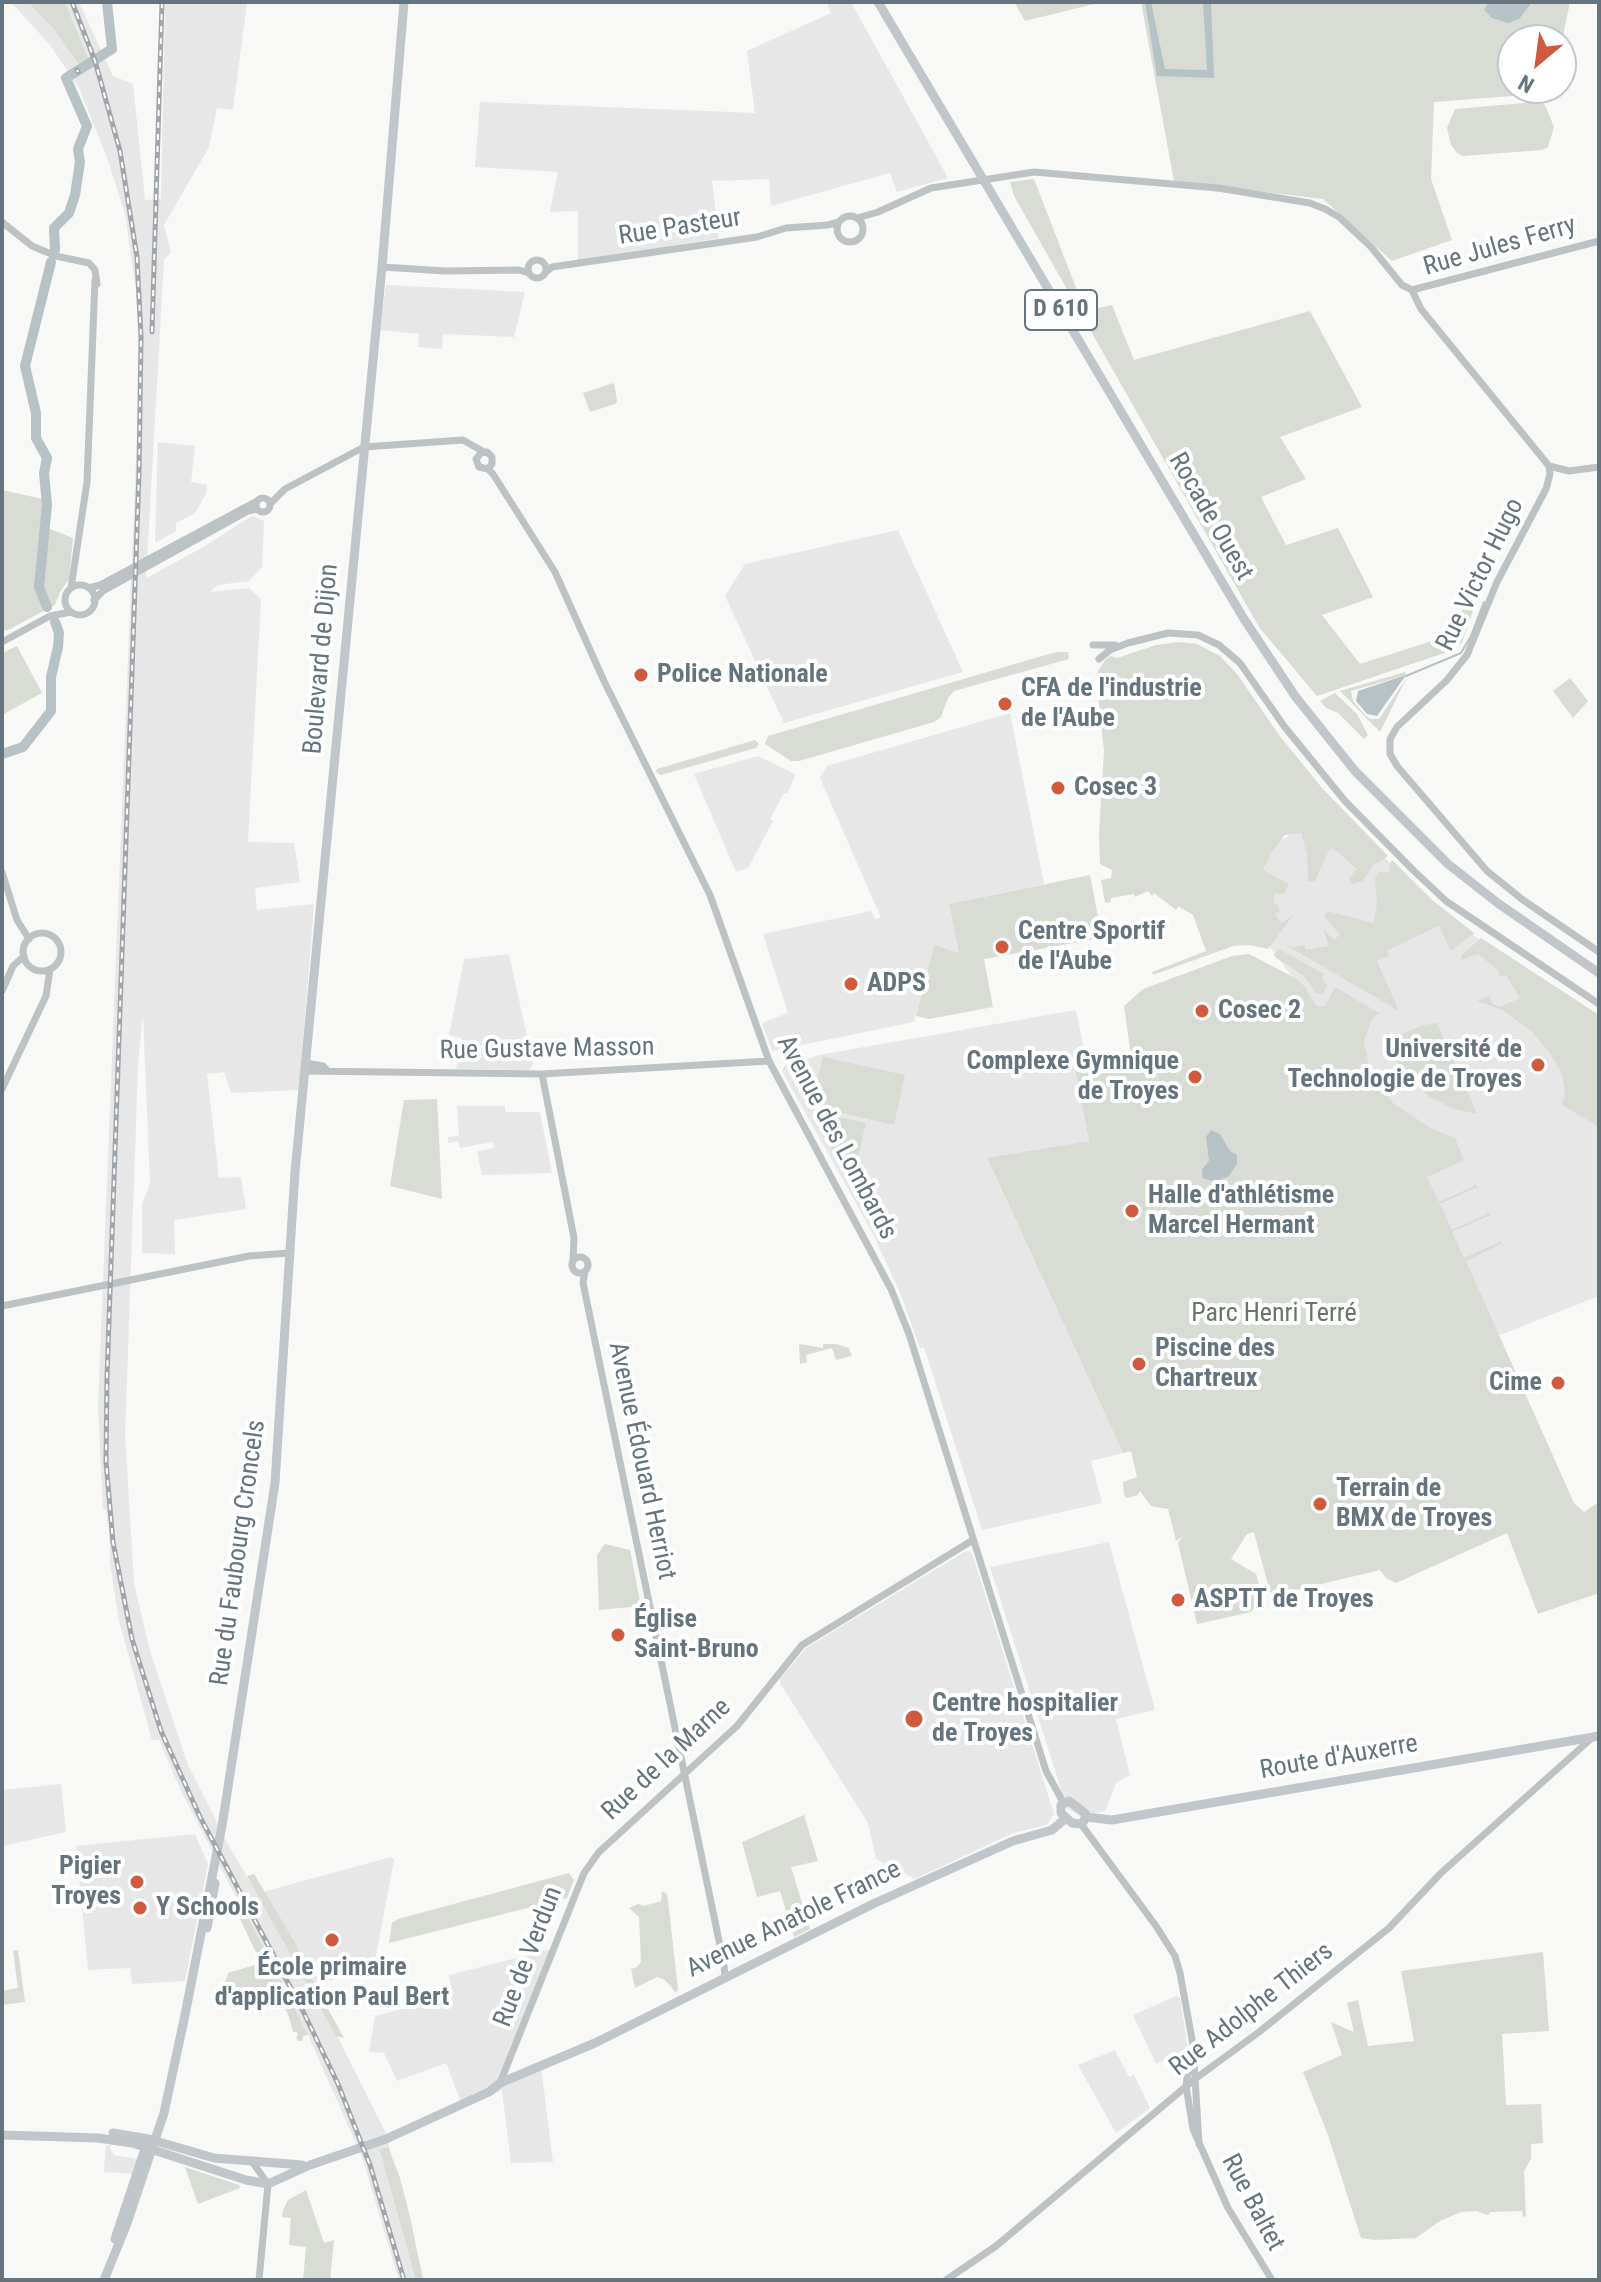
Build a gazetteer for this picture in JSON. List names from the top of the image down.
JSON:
{
  "streets": {
    "main road": [
      "D 610",
      "Rocade Ouest",
      "Boulevard de Dijon",
      "Rue du Faubourg Croncels",
      "Route d'Auxerre",
      "Avenue Anatole France"
    ],
    "street": [
      "Rue Pasteur",
      "Rue Jules Ferry",
      "Rue Victor Hugo",
      "Rue Gustave Masson",
      "Avenue des Lombards",
      "Avenue Édouard Herriot",
      "Rue de la Marne",
      "Rue de Verdun",
      "Rue Adolphe Thiers",
      "Rue Baltet"
    ]
  },
  "crossings": [
    ["Boulevard de Dijon", "Rue Gustave Masson"],
    ["Boulevard de Dijon", "Rue du Faubourg Croncels"],
    ["Rue Gustave Masson", "Avenue des Lombards"],
    ["Avenue des Lombards", "Route d'Auxerre"],
    ["Avenue des Lombards", "Rue de la Marne"],
    ["Avenue des Lombards", "Avenue Anatole France"],
    ["Avenue Édouard Herriot", "Rue de la Marne"],
    ["Avenue Édouard Herriot", "Avenue Anatole France"],
    ["Route d'Auxerre", "Avenue Anatole France"],
    ["Route d'Auxerre", "Rue Adolphe Thiers"],
    ["Rue de la Marne", "Rue de Verdun"],
    ["Avenue Anatole France", "Rue de Verdun"],
    ["Rue Adolphe Thiers", "Rue Baltet"]
  ],
  "parks": ["Parc Henri Terré"],
  "places": [
    "Police Nationale",
    "CFA de l'industrie de l'Aube",
    "Cosec 3",
    "Centre Sportif de l'Aube",
    "ADPS",
    "Cosec 2",
    "Université de Technologie de Troyes",
    "Complexe Gymnique de Troyes",
    "Halle d'athlétisme Marcel Hermant",
    "Piscine des Chartreux",
    "Cime",
    "Terrain de BMX de Troyes",
    "ASPTT de Troyes",
    "Église Saint-Bruno",
    "Centre hospitalier de Troyes",
    "Pigier Troyes",
    "Y Schools",
    "École primaire d'application Paul Bert"
  ],
  "north": "bottom left"
}
